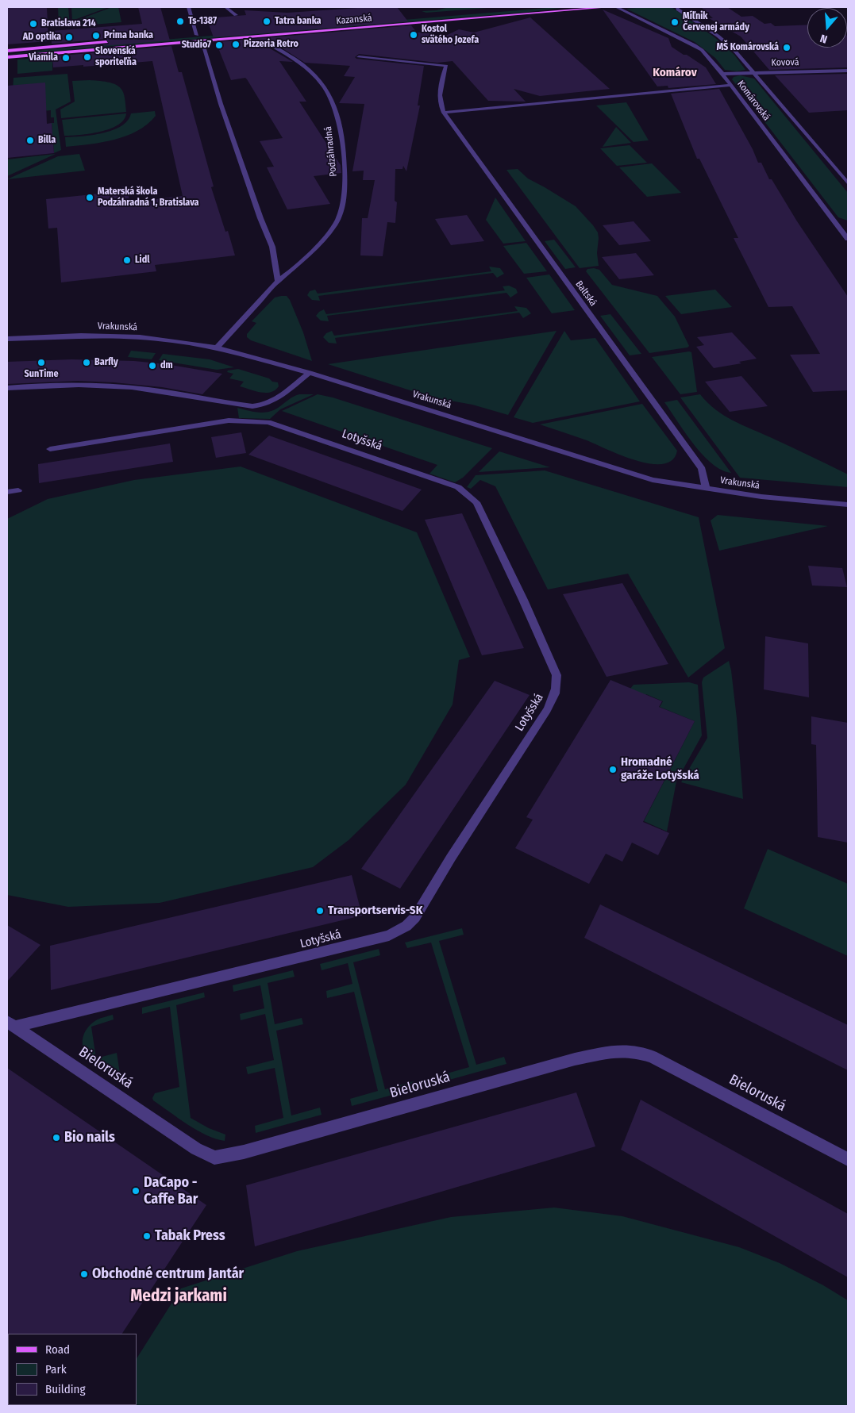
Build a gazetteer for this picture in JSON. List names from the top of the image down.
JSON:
{
  "streets": {
    "main road": ["Kazanská"],
    "street": [
      "Kovová",
      "Komárovská",
      "Podzáhradná",
      "Baltská",
      "Vrakunská",
      "Lotyšská",
      "Bieloruská"
    ]
  },
  "crossings": [
    ["Kovová", "Komárovská"],
    ["Podzáhradná", "Vrakunská"],
    ["Baltská", "Vrakunská"],
    ["Lotyšská", "Bieloruská"]
  ],
  "districts": ["Komárov", "Medzi jarkami"],
  "places": [
    "Ts-1387",
    "Tatra banka",
    "Míľnik Červenej armády",
    "Bratislava 214",
    "Kostol svätého Jozefa",
    "Prima banka",
    "AD optika",
    "Pizzeria Retro",
    "Studio7",
    "MŠ Komárovská",
    "Slovenská sporiteľňa",
    "Viamila",
    "Billa",
    "Materská škola Podzáhradná 1, Bratislava",
    "Lidl",
    "SunTime",
    "Barfly",
    "dm",
    "Hromadné garáže Lotyšská",
    "Transportservis-SK",
    "Bio nails",
    "DaCapo - Caffe Bar",
    "Tabak Press",
    "Obchodné centrum Jantár"
  ],
  "legend": ["Road", "Park", "Building"],
  "north": "bottom"
}
